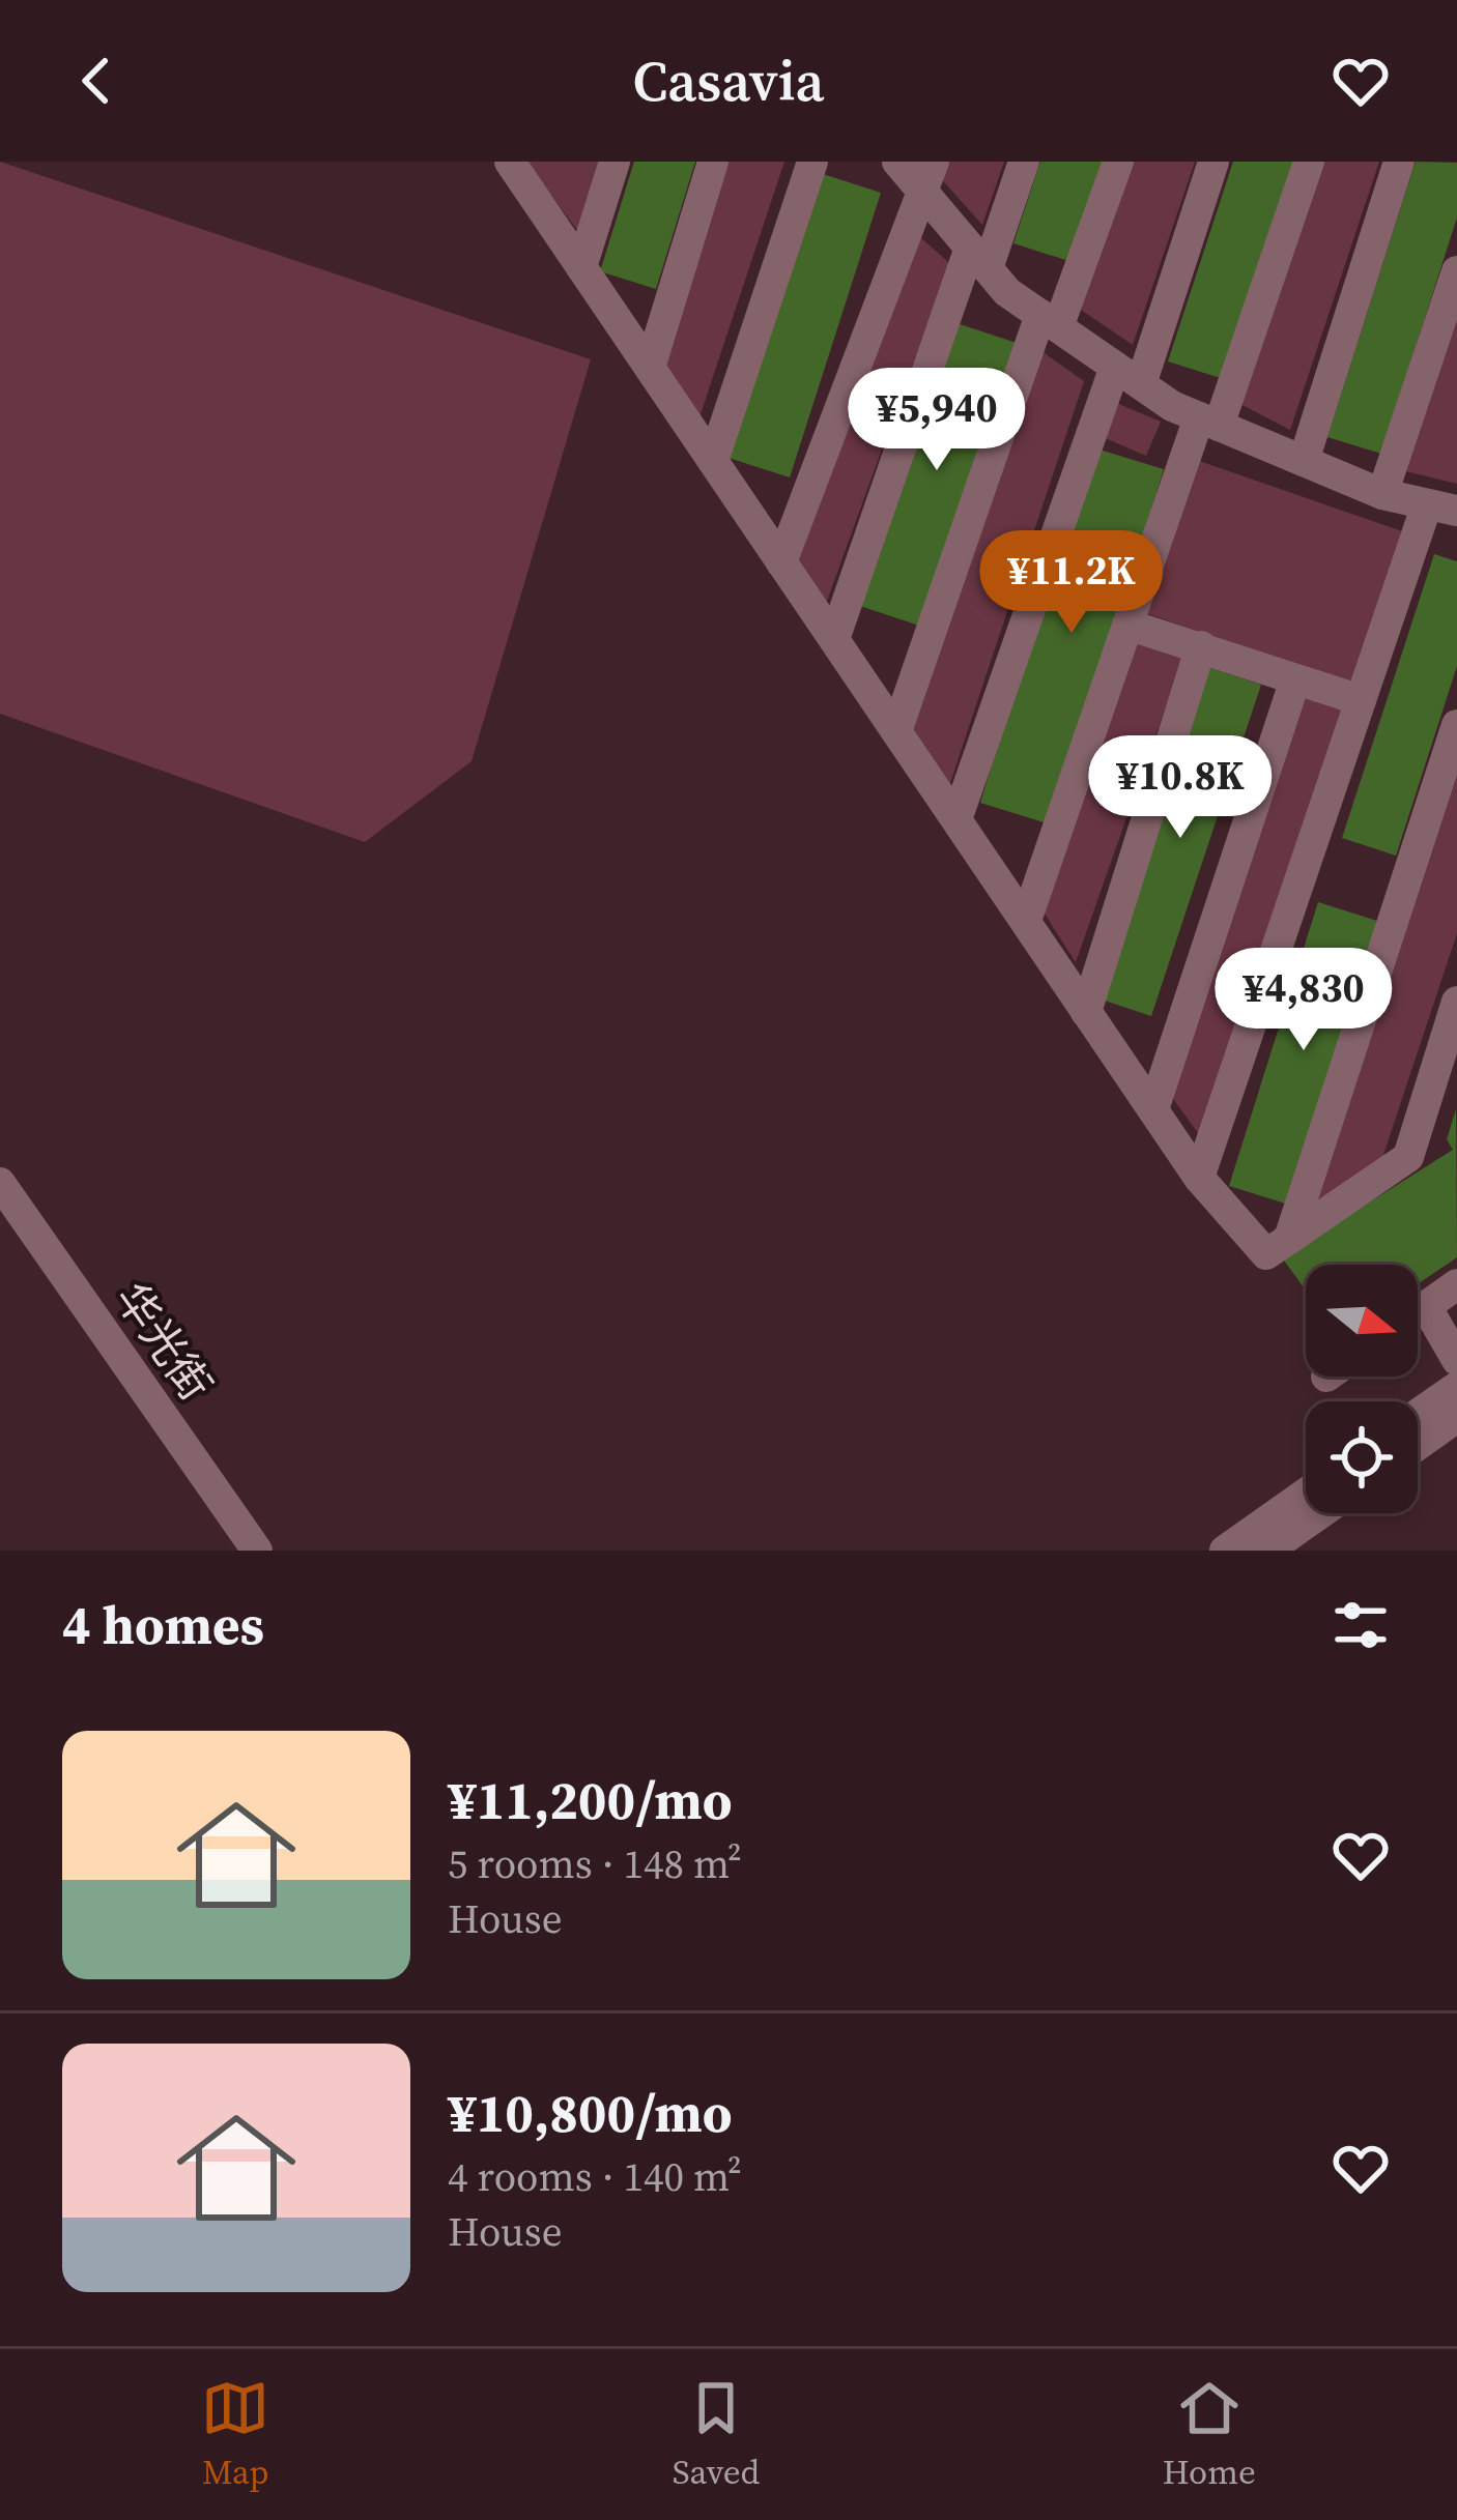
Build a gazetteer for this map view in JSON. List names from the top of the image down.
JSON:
{
  "streets": {
    "street": ["华光街"]
  },
  "north": "right",
  "page": {
    "header": "Casavia",
    "price": [
      "¥5,940",
      "¥11.2K",
      "¥10.8K",
      "¥4,830"
    ],
    "heading": "4 homes",
    "list": [
      {
        "name": "¥11,200/mo",
        "note": "5 rooms · 148 m² · House"
      },
      {
        "name": "¥10,800/mo",
        "note": "4 rooms · 140 m² · House"
      }
    ],
    "tabs": ["Map", "Saved", "Home"]
  }
}
